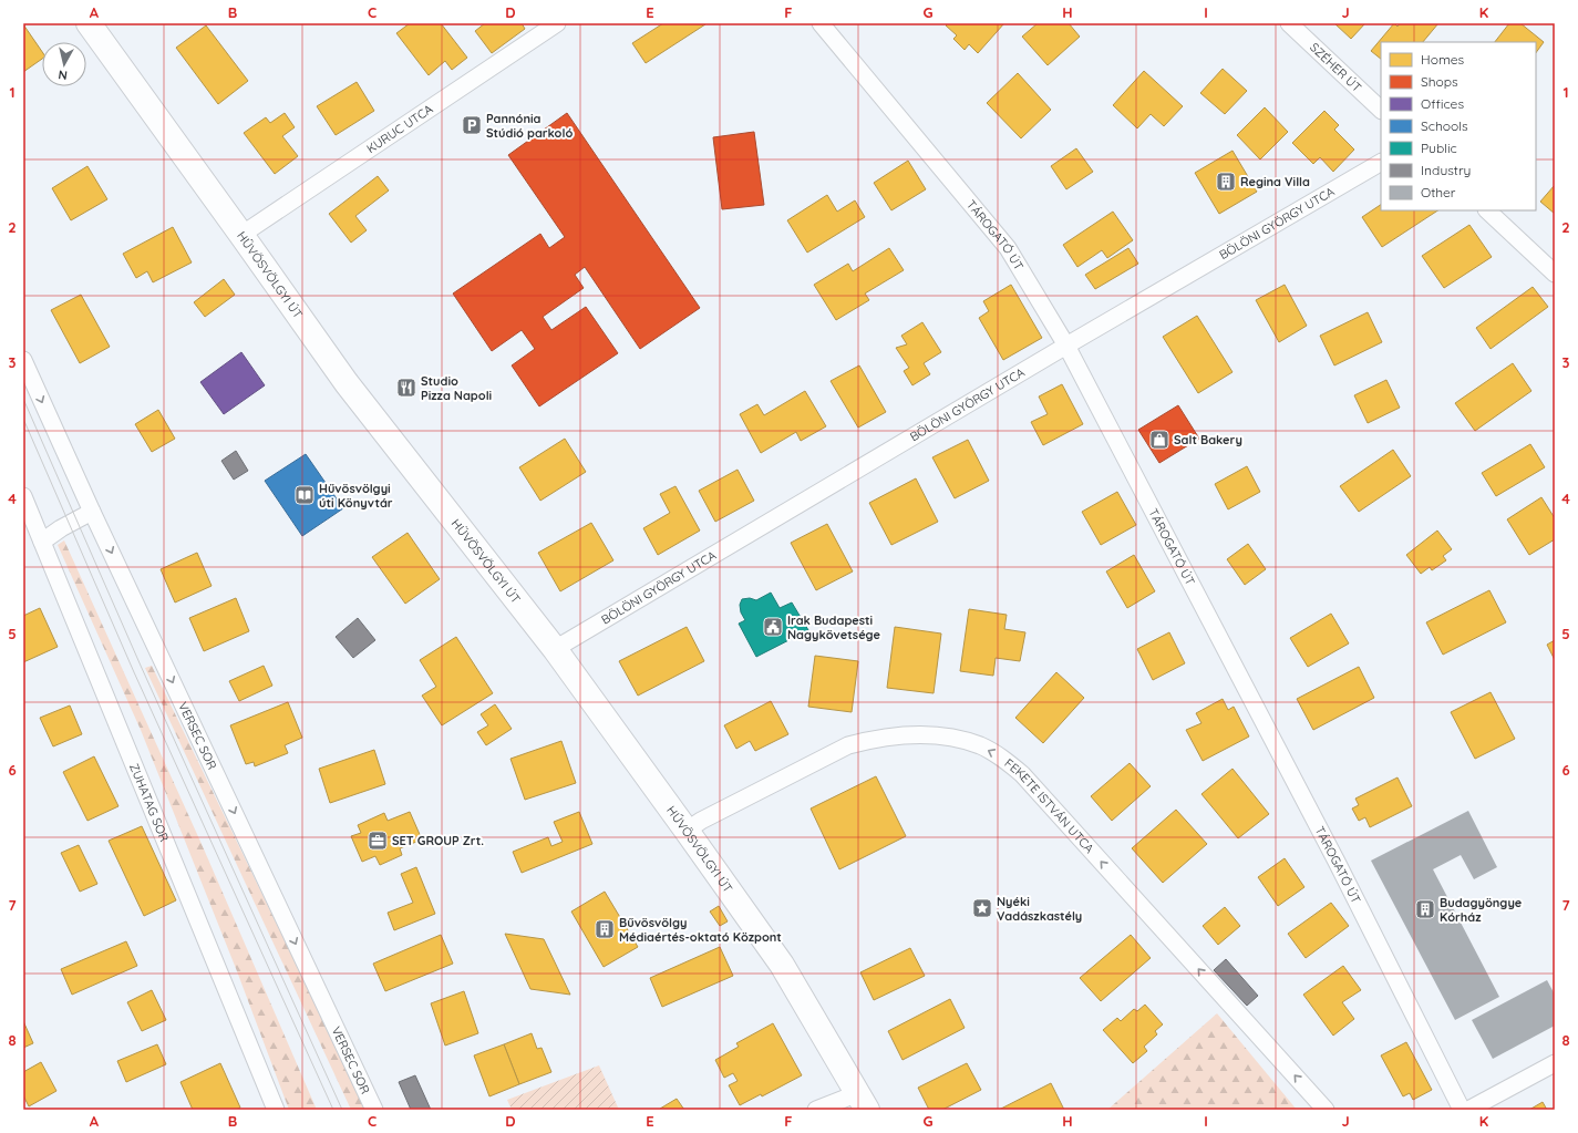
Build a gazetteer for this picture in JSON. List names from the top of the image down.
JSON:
{
  "streets": {
    "main road": ["HŰVÖSVÖLGYI ÚT"],
    "street": [
      "SZÉHER ÚT",
      "KURUC UTCA",
      "BÖLÖNI GYÖRGY UTCA",
      "TÁROGATÓ ÚT",
      "VERSEC SOR",
      "ZUHATAG SOR",
      "FEKETE ISTVÁN UTCA"
    ]
  },
  "crossings": [
    ["KURUC UTCA", "HŰVÖSVÖLGYI ÚT"],
    ["BÖLÖNI GYÖRGY UTCA", "TÁROGATÓ ÚT"],
    ["BÖLÖNI GYÖRGY UTCA", "HŰVÖSVÖLGYI ÚT"],
    ["HŰVÖSVÖLGYI ÚT", "FEKETE ISTVÁN UTCA"]
  ],
  "one_way": ["VERSEC SOR", "FEKETE ISTVÁN UTCA"],
  "places": {
    "parking": ["Pannónia Stúdió parkoló"],
    "building": ["Regina Villa", "Budagyöngye Kórház", "Bűvösvölgy Médiaértés-oktató Központ"],
    "restaurant": ["Studio Pizza Napoli"],
    "shop": ["Salt Bakery"],
    "library": ["Hűvösvölgyi úti Könyvtár"],
    "public building": ["Irak Budapesti Nagykövetsége"],
    "office": ["SET GROUP Zrt."],
    "place": ["Nyéki Vadászkastély"]
  },
  "legend": [
    "Homes",
    "Shops",
    "Offices",
    "Schools",
    "Public",
    "Industry",
    "Other"
  ],
  "north": "bottom",
  "grid": {
    "columns": [
      "A",
      "B",
      "C",
      "D",
      "E",
      "F",
      "G",
      "H",
      "I",
      "J",
      "K"
    ],
    "rows": [
      "1",
      "2",
      "3",
      "4",
      "5",
      "6",
      "7",
      "8"
    ]
  }
}
